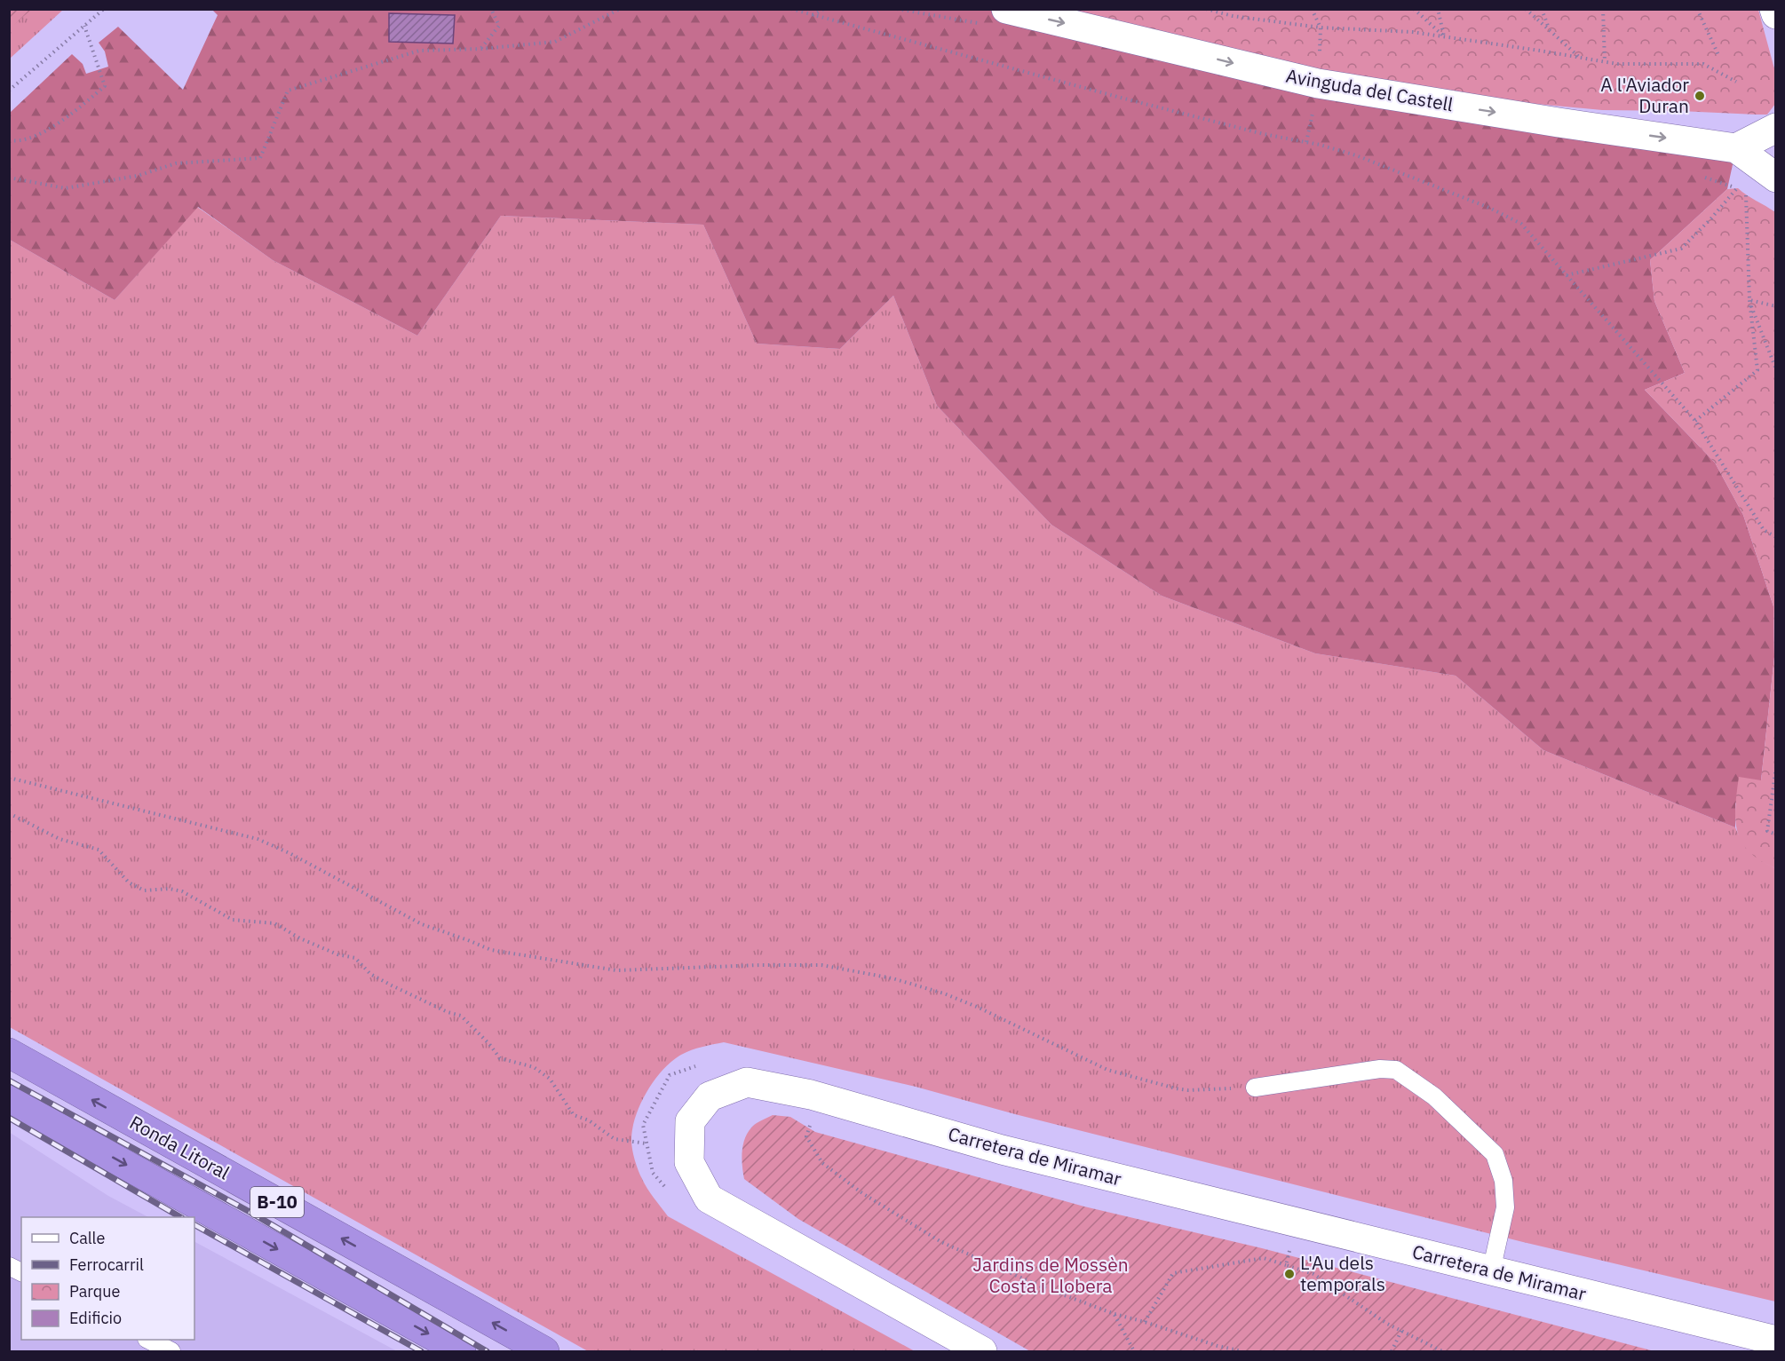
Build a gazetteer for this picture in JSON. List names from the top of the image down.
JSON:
{
  "streets": {
    "highway": ["Ronda Litoral", "B-10"],
    "street": ["Avinguda del Castell", "Carretera de Miramar"]
  },
  "one_way": ["Avinguda del Castell"],
  "parks": ["Jardins de Mossèn Costa i Llobera"],
  "places": ["A l'Aviador Duran", "L'Au dels temporals"],
  "legend": [
    "Calle",
    "Ferrocarril",
    "Parque",
    "Edificio"
  ]
}
